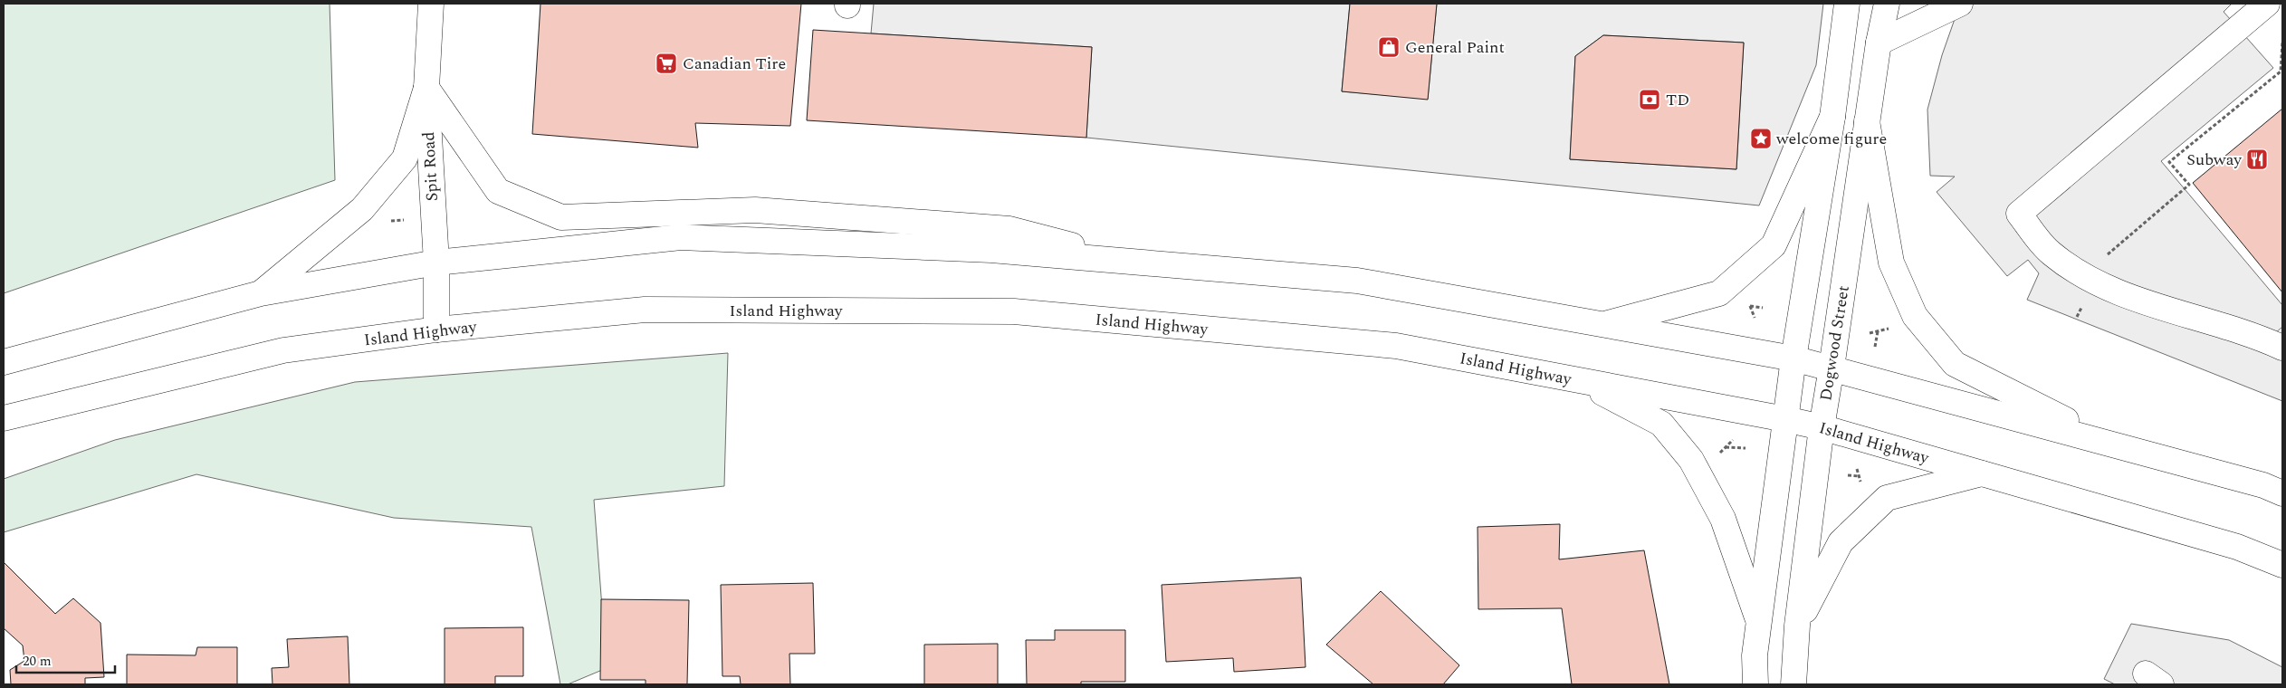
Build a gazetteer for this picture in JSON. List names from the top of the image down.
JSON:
{
  "streets": {
    "main road": ["Spit Road", "Island Highway", "Dogwood Street"]
  },
  "crossings": [
    ["Spit Road", "Island Highway"],
    ["Island Highway", "Dogwood Street"]
  ],
  "places": {
    "shop": ["General Paint"],
    "supermarket": ["Canadian Tire"],
    "bank": ["TD"],
    "place": ["welcome figure"],
    "restaurant": ["Subway"]
  },
  "scale_bar": "20 m"
}
